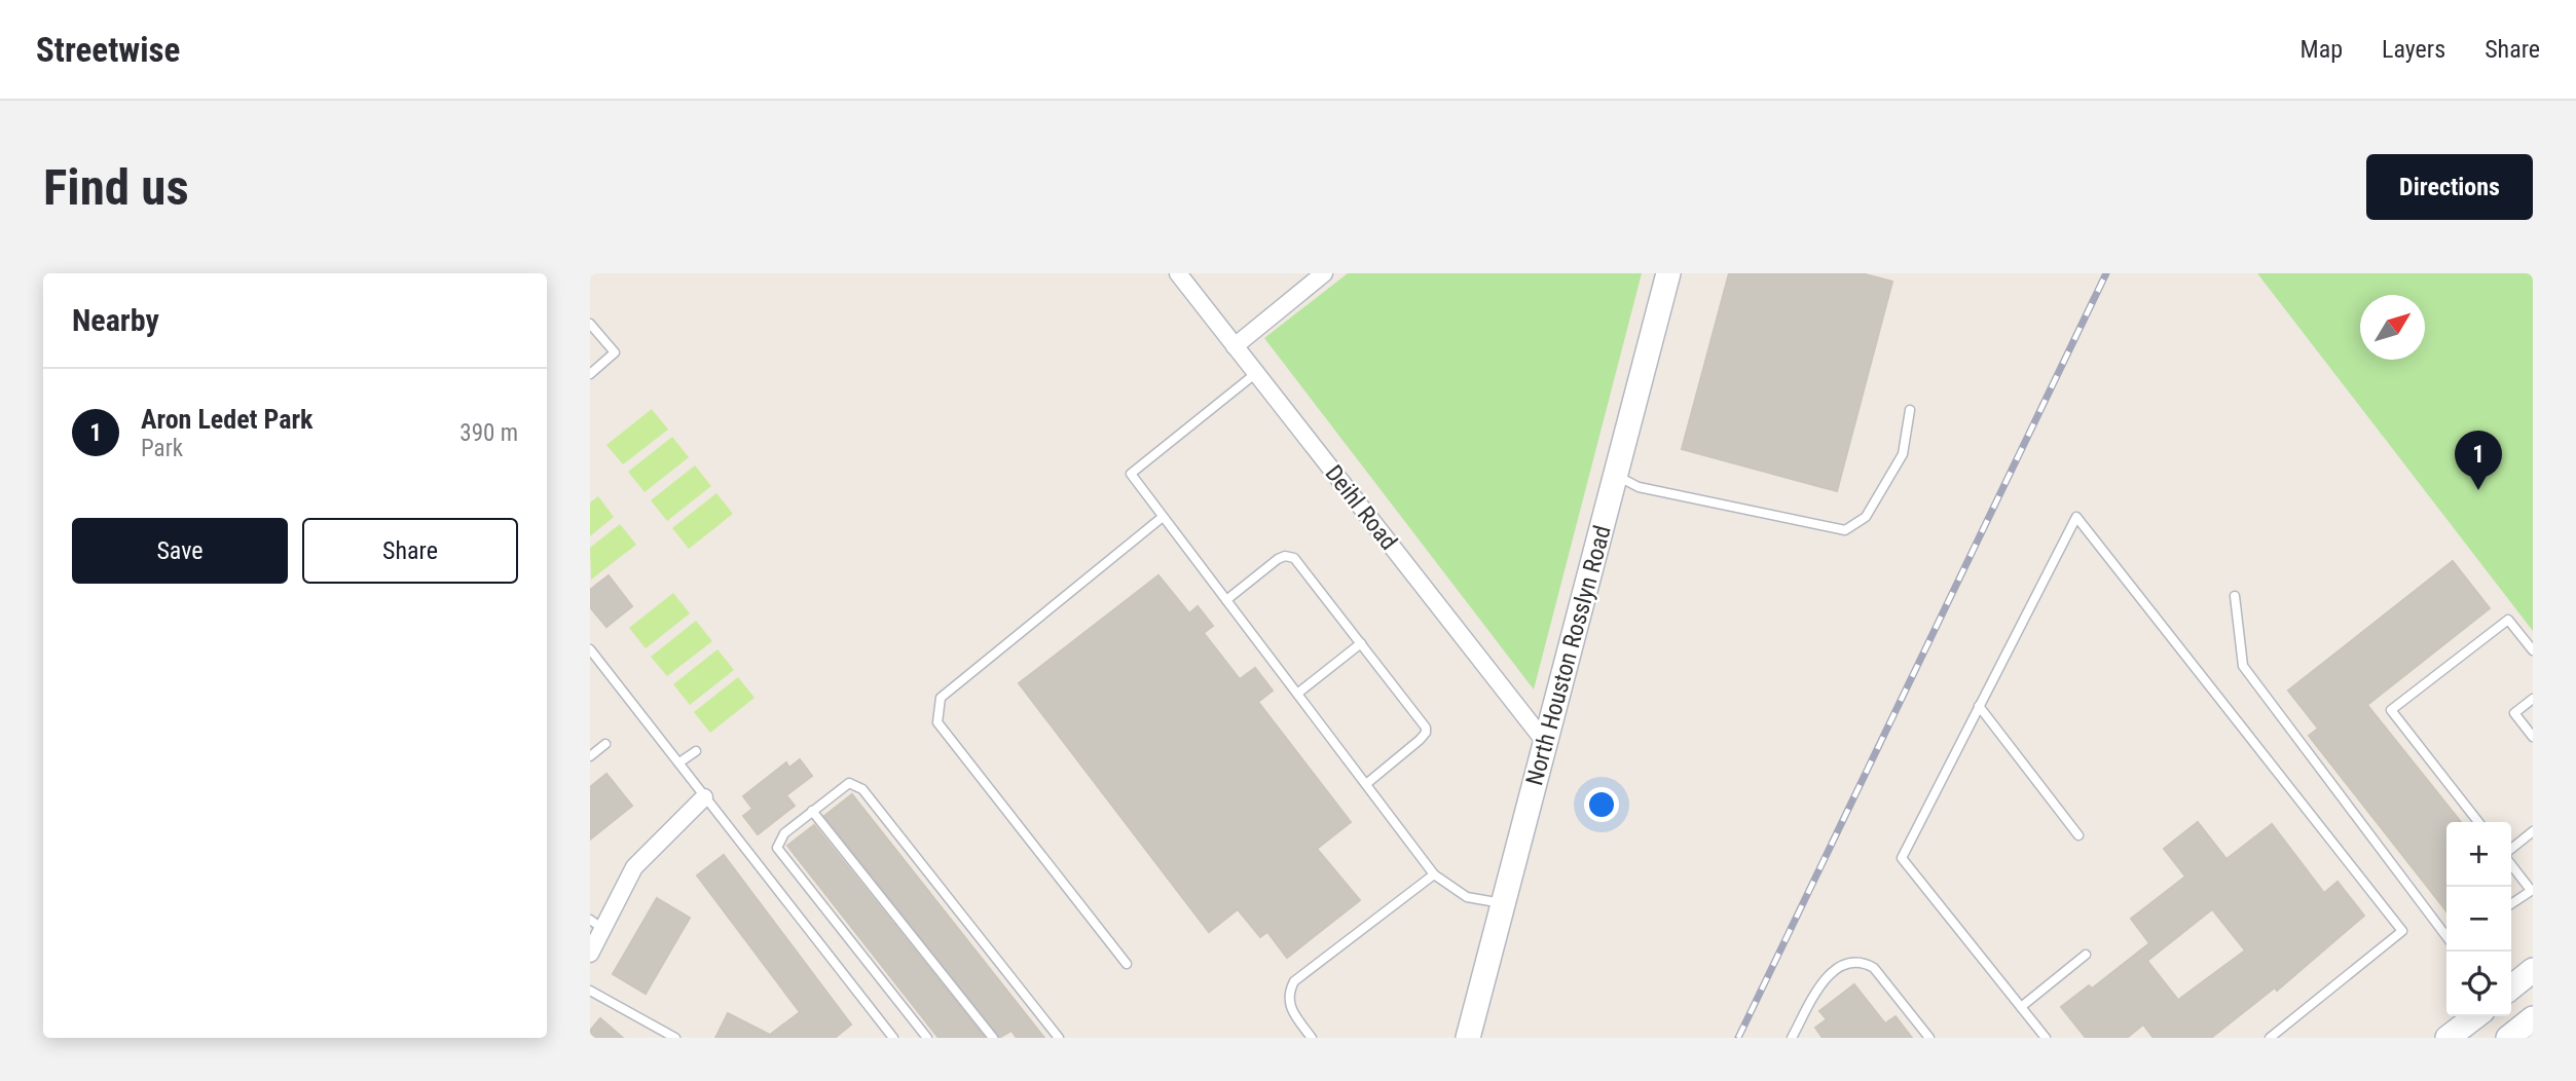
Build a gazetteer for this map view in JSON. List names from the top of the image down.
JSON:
{
  "streets": {
    "street": ["Deihl Road", "North Houston Rosslyn Road"]
  },
  "crossings": [
    ["Deihl Road", "North Houston Rosslyn Road"]
  ],
  "north": "top right",
  "page": {
    "header": "Streetwise",
    "nav": ["Map", "Layers", "Share"],
    "buttons": [
      "Directions",
      ["Save", "Share"]
    ],
    "title": "Find us",
    "heading": "Nearby",
    "list": [
      {
        "mark": "1",
        "name": "Aron Ledet Park",
        "note": "Park",
        "value": "390 m"
      }
    ],
    "pins": "1",
    "map_buttons": ["+", "−"]
  }
}
